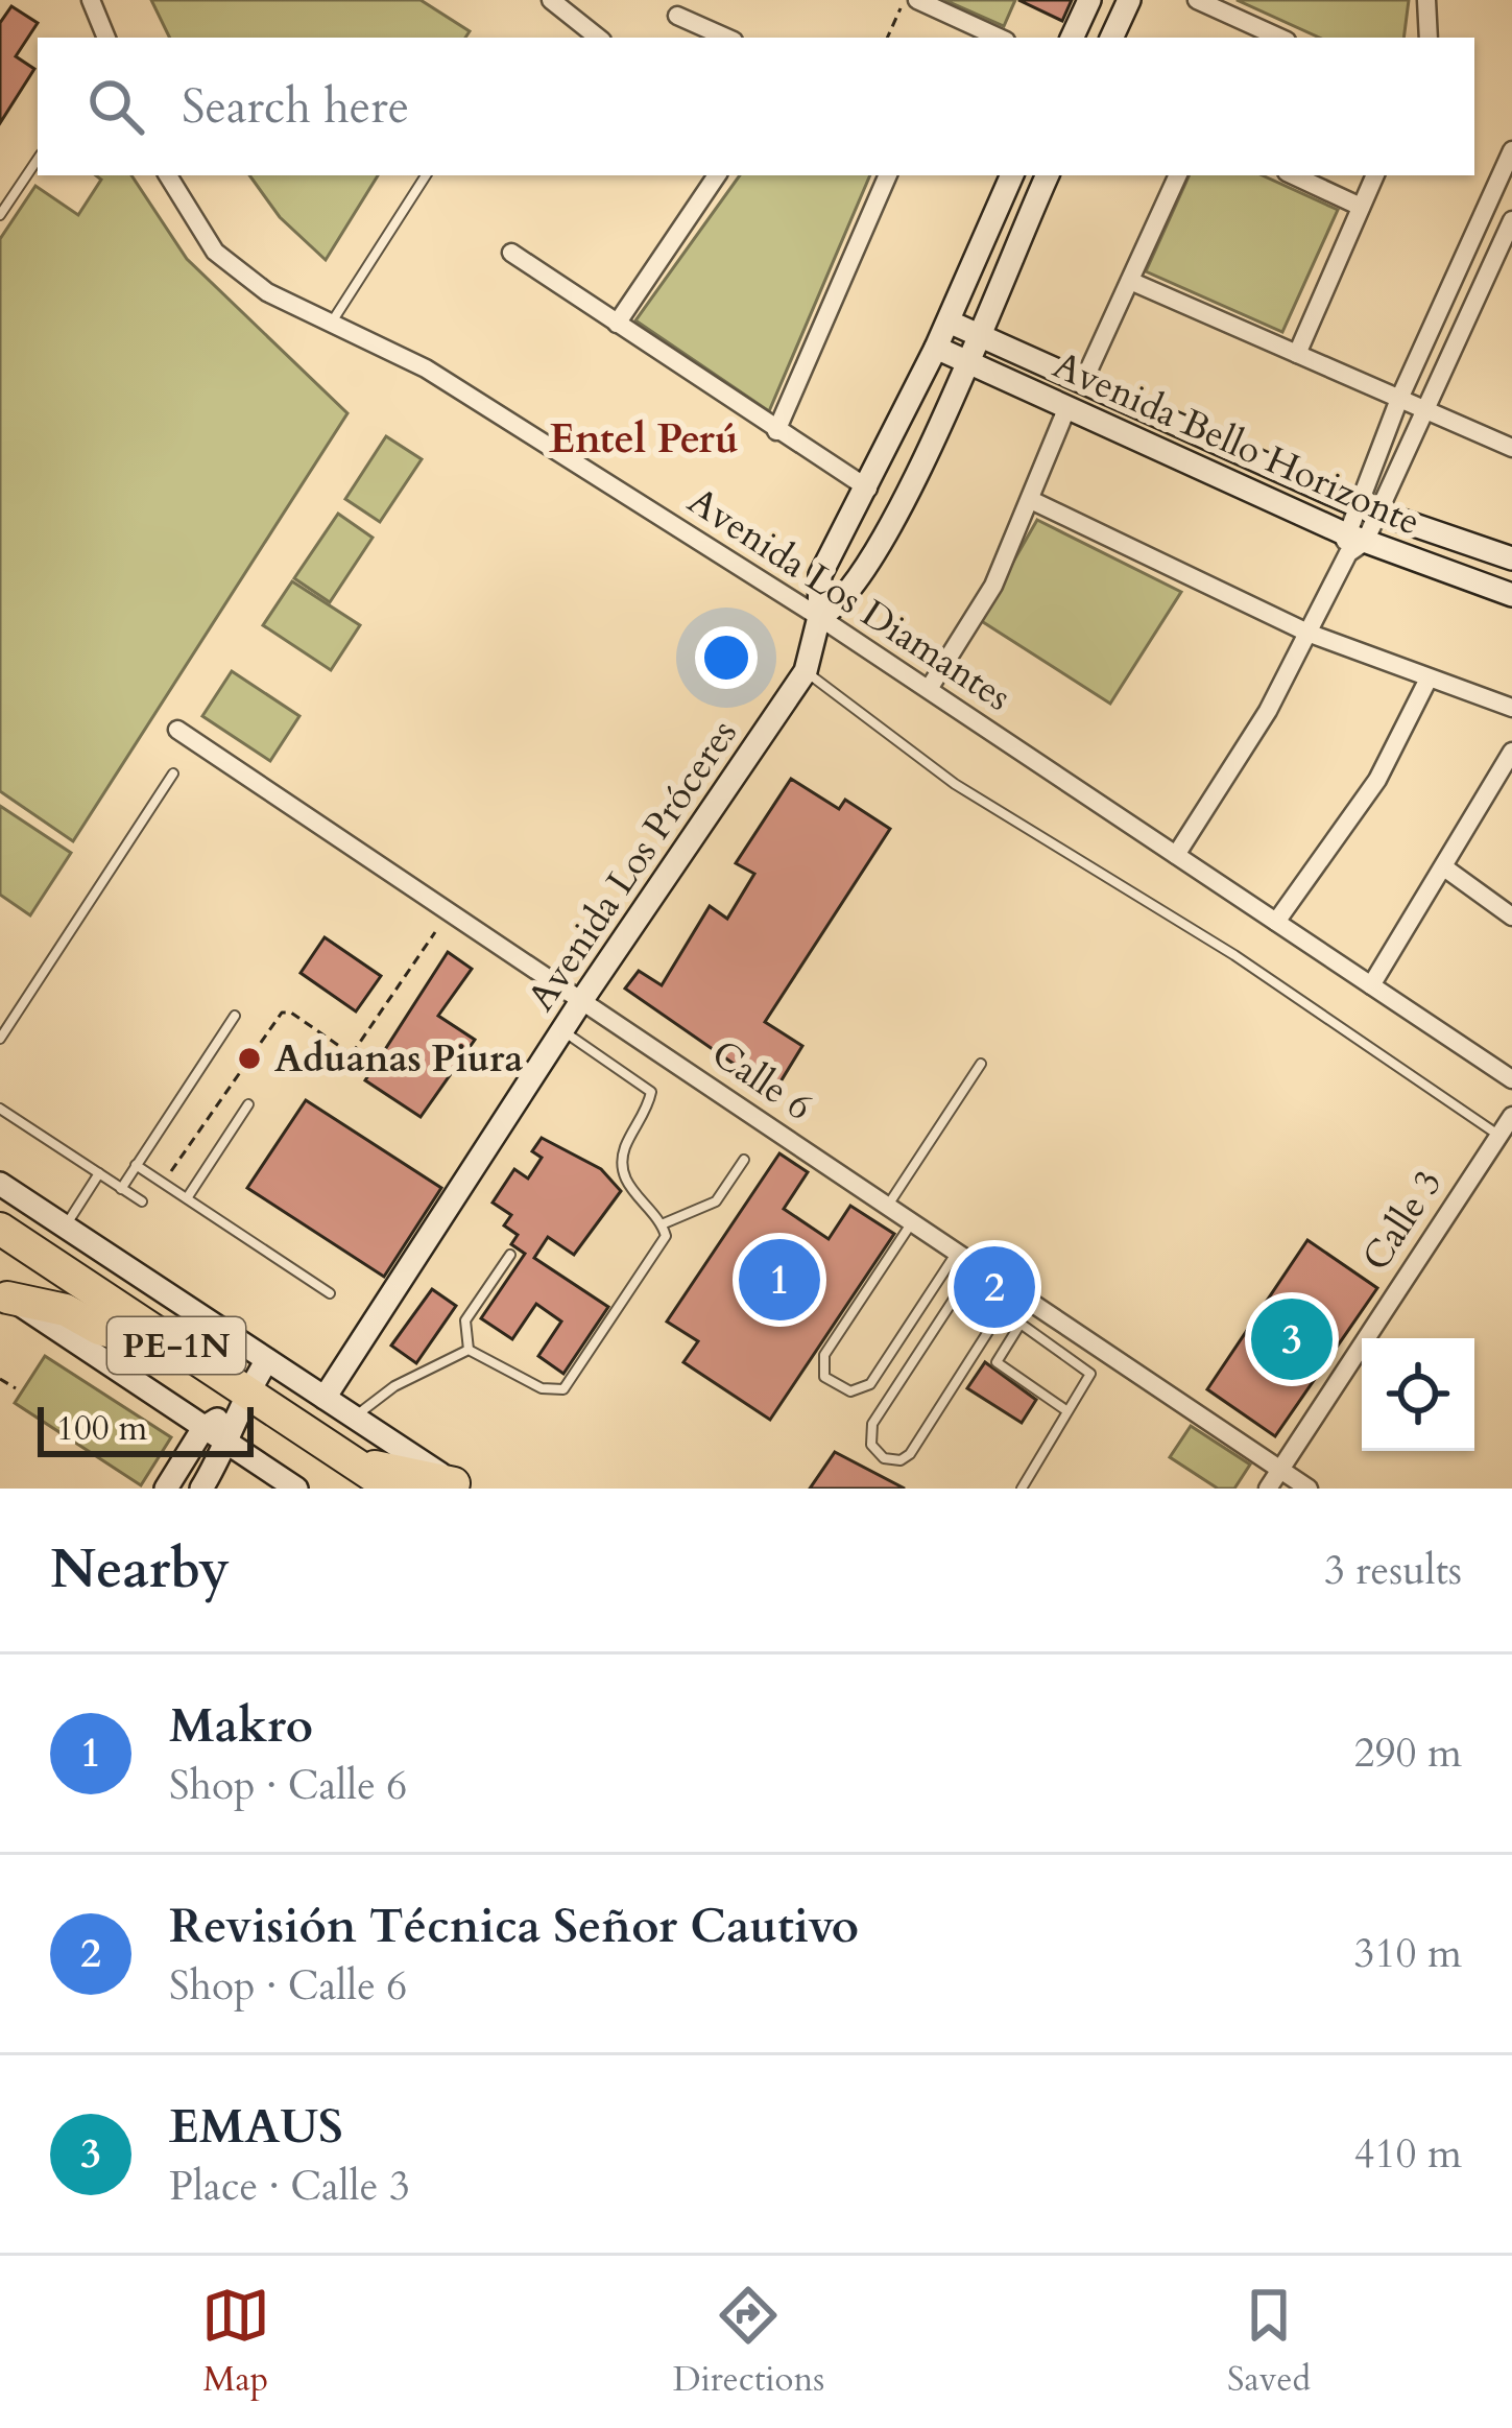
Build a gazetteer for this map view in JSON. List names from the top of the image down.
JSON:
{
  "streets": {
    "highway": ["PE-1N"],
    "street": [
      "Avenida Bello Horizonte",
      "Avenida Los Diamantes",
      "Avenida Los Próceres",
      "Calle 6",
      "Calle 3"
    ]
  },
  "crossings": [
    ["Avenida Bello Horizonte", "Avenida Los Próceres"],
    ["Avenida Los Diamantes", "Avenida Los Próceres"],
    ["Avenida Los Próceres", "Calle 6"],
    ["Calle 6", "Calle 3"]
  ],
  "districts": ["Entel Perú"],
  "places": ["Aduanas Piura"],
  "scale_bar": "100 m",
  "page": {
    "search": "Search here",
    "pins": ["1", "2", "3"],
    "scale": "100 m",
    "heading": ["Nearby", "3 results"],
    "list": [
      {
        "mark": "1",
        "name": "Makro",
        "note": "Shop · Calle 6",
        "value": "290 m"
      },
      {
        "mark": "2",
        "name": "Revisión Técnica Señor Cautivo",
        "note": "Shop · Calle 6",
        "value": "310 m"
      },
      {
        "mark": "3",
        "name": "EMAUS",
        "note": "Place · Calle 3",
        "value": "410 m"
      }
    ],
    "nav": ["Map", "Directions", "Saved"]
  }
}
